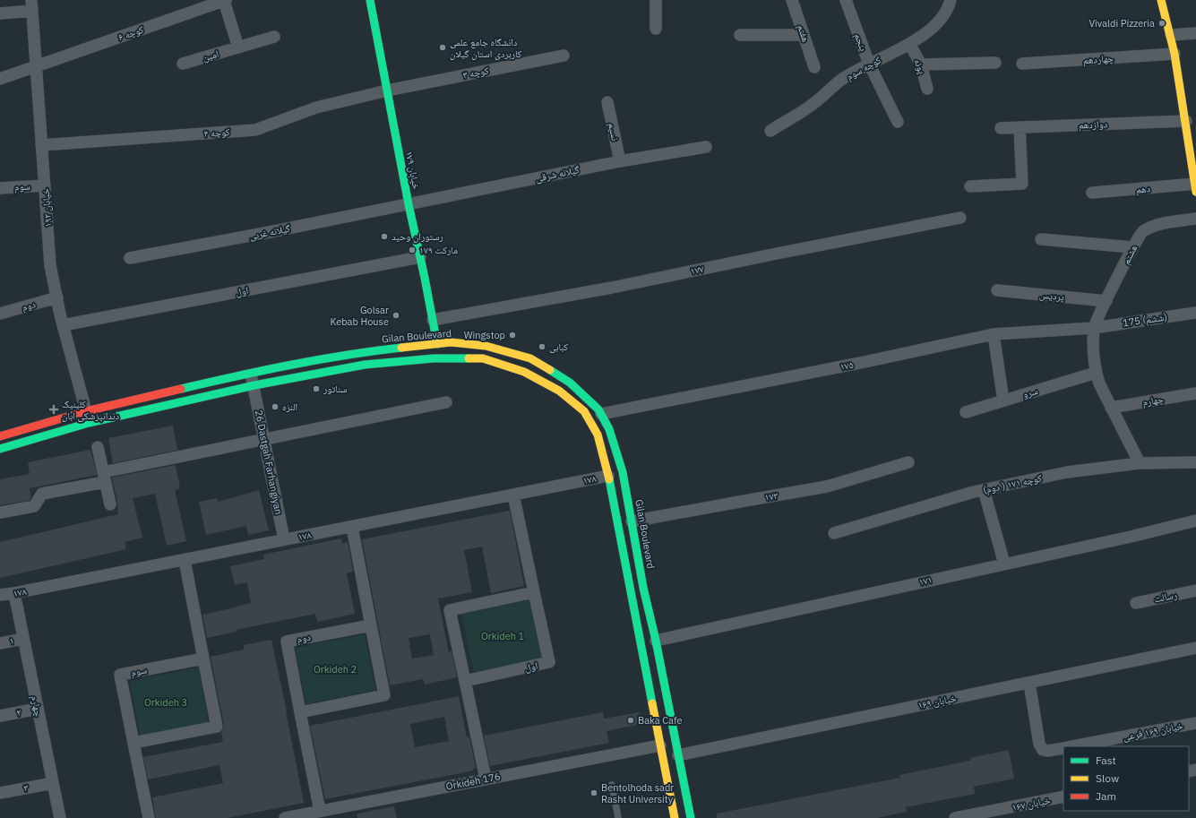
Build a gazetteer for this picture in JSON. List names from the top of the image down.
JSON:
{
  "streets": {
    "main road": ["خیابان ۱۷۹", "Gilan Boulevard"],
    "street": [
      "کوچه ۶",
      "هفتم",
      "پنجم",
      "امین",
      "چهاردهم",
      "پونه",
      "کوچه سوم",
      "کوچه ۳",
      "دوازدهم",
      "نسیم",
      "کوچه ۴",
      "گیلانه شرقی",
      "سوم",
      "دهم",
      "خیابان ۱۹۲",
      "گیلانه غربی",
      "هشتم",
      "۱۷۷",
      "اول",
      "پردیس",
      "دوم",
      "175 (ششم)",
      "۱۷۵",
      "سرو",
      "چهارم",
      "26 Dastgah Farhangiyan",
      "۱۷۸",
      "کوچه ۱۷۱ ( دوم)",
      "۱۷۳",
      "۱۷۱",
      "رسالت",
      "۱",
      "خیابان ۱۶۹",
      "۲",
      "خیابان ۱۶۹ فرعی",
      "Orkideh 176",
      "۳",
      "خیابان ۱۶۷"
    ]
  },
  "crossings": [
    ["کوچه ۶", "خیابان ۱۹۲"],
    ["پنجم", "کوچه سوم"],
    ["پونه", "کوچه سوم"],
    ["کوچه ۳", "کوچه ۴"],
    ["کوچه ۳", "خیابان ۱۷۹"],
    ["نسیم", "گیلانه شرقی"],
    ["کوچه ۴", "خیابان ۱۷۹"],
    ["کوچه ۴", "خیابان ۱۹۲"],
    ["خیابان ۱۷۹", "گیلانه شرقی"],
    ["خیابان ۱۷۹", "گیلانه غربی"],
    ["خیابان ۱۷۹", "۱۷۷"],
    ["خیابان ۱۷۹", "اول"],
    ["خیابان ۱۷۹", "Gilan Boulevard"],
    ["گیلانه شرقی", "گیلانه غربی"],
    ["سوم", "خیابان ۱۹۲"],
    ["خیابان ۱۹۲", "اول"],
    ["خیابان ۱۹۲", "دوم"],
    ["خیابان ۱۹۲", "Gilan Boulevard"],
    ["هشتم", "پردیس"],
    ["هشتم", "175 (ششم)"],
    ["هشتم", "۱۷۵"],
    ["اول", "۱۷۸"],
    ["دوم", "Orkideh 176"],
    ["175 (ششم)", "۱۷۵"],
    ["Gilan Boulevard", "۱۷۵"],
    ["Gilan Boulevard", "26 Dastgah Farhangiyan"],
    ["Gilan Boulevard", "۱۷۳"],
    ["Gilan Boulevard", "۱۷۱"],
    ["Gilan Boulevard", "خیابان ۱۶۹"],
    ["چهارم", "۱۷۸"],
    ["چهارم", "۱"],
    ["چهارم", "۲"],
    ["چهارم", "۳"],
    ["26 Dastgah Farhangiyan", "۱۷۸"]
  ],
  "parks": ["Orkideh 1", "Orkideh 2", "Orkideh 3"],
  "places": {
    "other": [
      "Vivaldi Pizzeria",
      "دانشگاه جامع علمی کاربردی استان گیلان",
      "رستوران وحید",
      "۱۷۹ مارکت",
      "Golsar Kebab House",
      "Wingstop",
      "کبابی",
      "سناتور",
      "النزه",
      "Baka Cafe",
      "Bentolhoda sadr Rasht University"
    ],
    "health": ["کلینیک دندانپزشکی ابان"]
  },
  "legend": ["Fast", "Slow", "Jam"]
}
